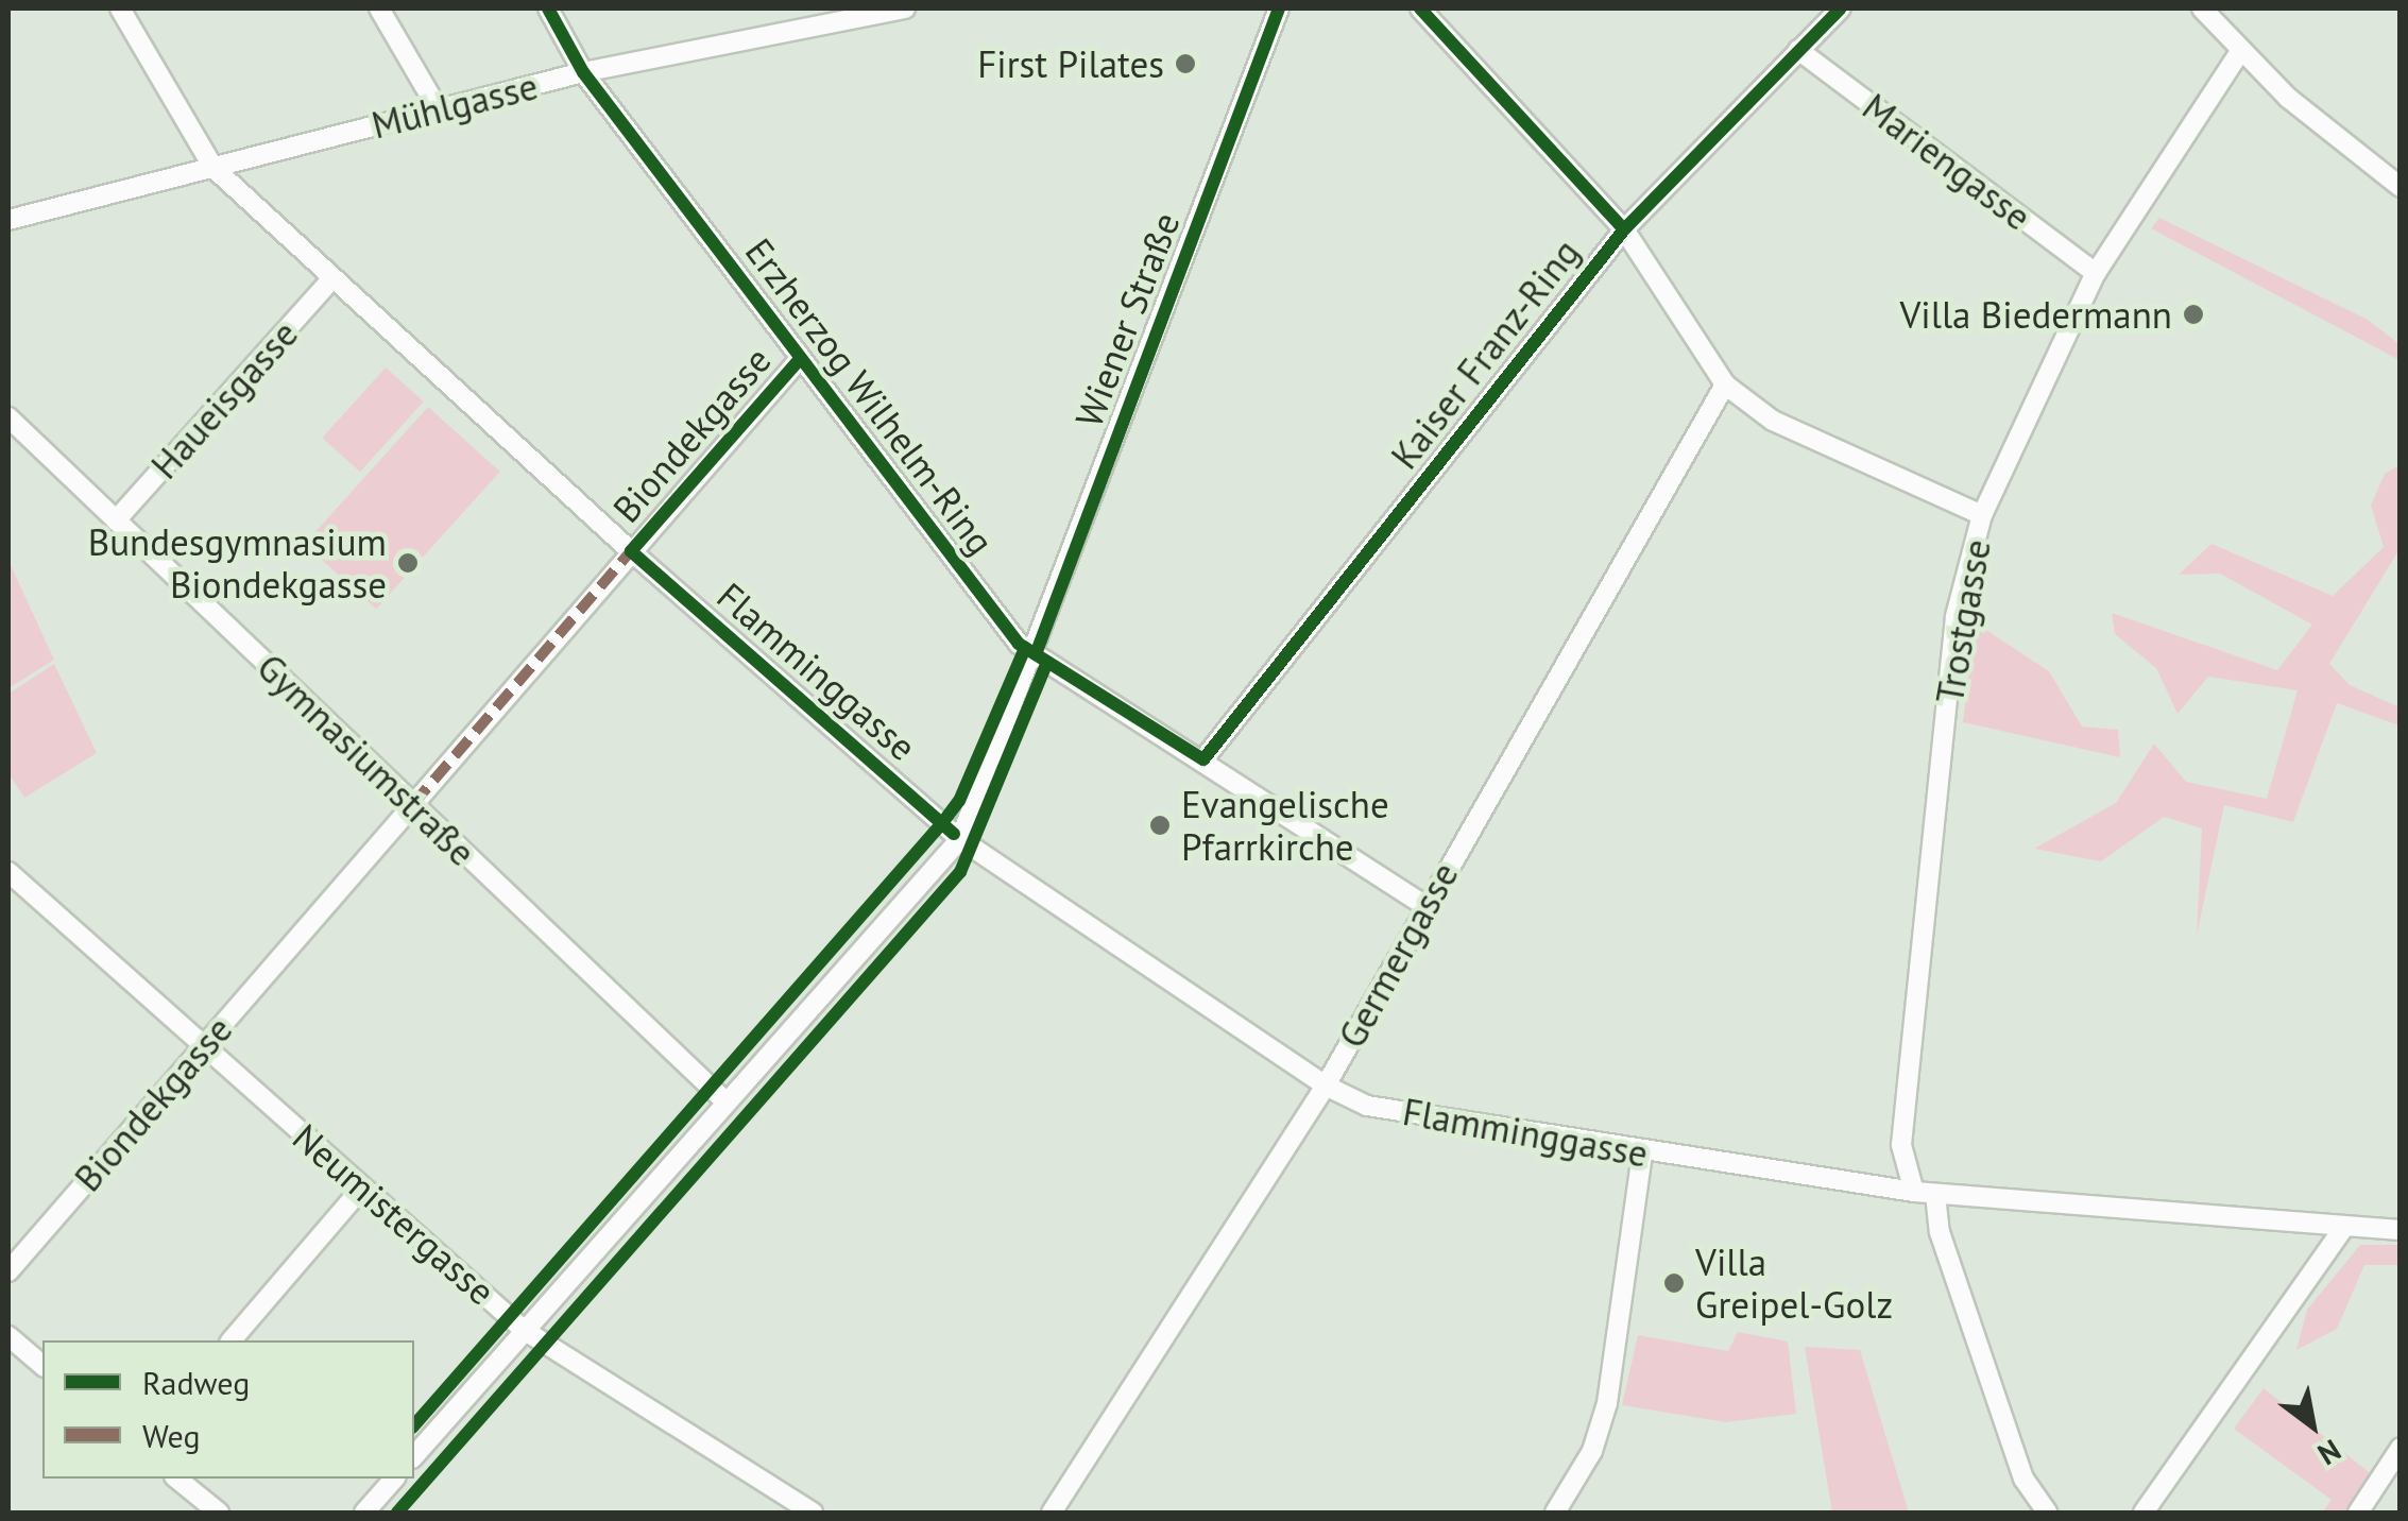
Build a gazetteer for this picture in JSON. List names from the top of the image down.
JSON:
{
  "streets": {
    "street": [
      "Mühlgasse",
      "Mariengasse",
      "Wiener Straße",
      "Kaiser Franz-Ring",
      "Erzherzog Wilhelm-Ring",
      "Haueisgasse",
      "Biondekgasse",
      "Trostgasse",
      "Flamminggasse",
      "Gymnasiumstraße",
      "Germergasse",
      "Neumistergasse"
    ]
  },
  "crossings": [
    ["Mühlgasse", "Erzherzog Wilhelm-Ring"],
    ["Mühlgasse", "Flamminggasse"],
    ["Mariengasse", "Kaiser Franz-Ring"],
    ["Mariengasse", "Trostgasse"],
    ["Wiener Straße", "Erzherzog Wilhelm-Ring"],
    ["Wiener Straße", "Flamminggasse"],
    ["Wiener Straße", "Gymnasiumstraße"],
    ["Wiener Straße", "Neumistergasse"],
    ["Kaiser Franz-Ring", "Erzherzog Wilhelm-Ring"],
    ["Erzherzog Wilhelm-Ring", "Biondekgasse"],
    ["Erzherzog Wilhelm-Ring", "Germergasse"],
    ["Haueisgasse", "Flamminggasse"],
    ["Haueisgasse", "Gymnasiumstraße"],
    ["Biondekgasse", "Flamminggasse"],
    ["Biondekgasse", "Gymnasiumstraße"],
    ["Biondekgasse", "Neumistergasse"],
    ["Trostgasse", "Flamminggasse"],
    ["Flamminggasse", "Germergasse"]
  ],
  "places": [
    "First Pilates",
    "Villa Biedermann",
    "Bundesgymnasium Biondekgasse",
    "Evangelische Pfarrkirche",
    "Villa Greipel-Golz"
  ],
  "legend": ["Radweg", "Weg"],
  "north": "bottom right"
}
